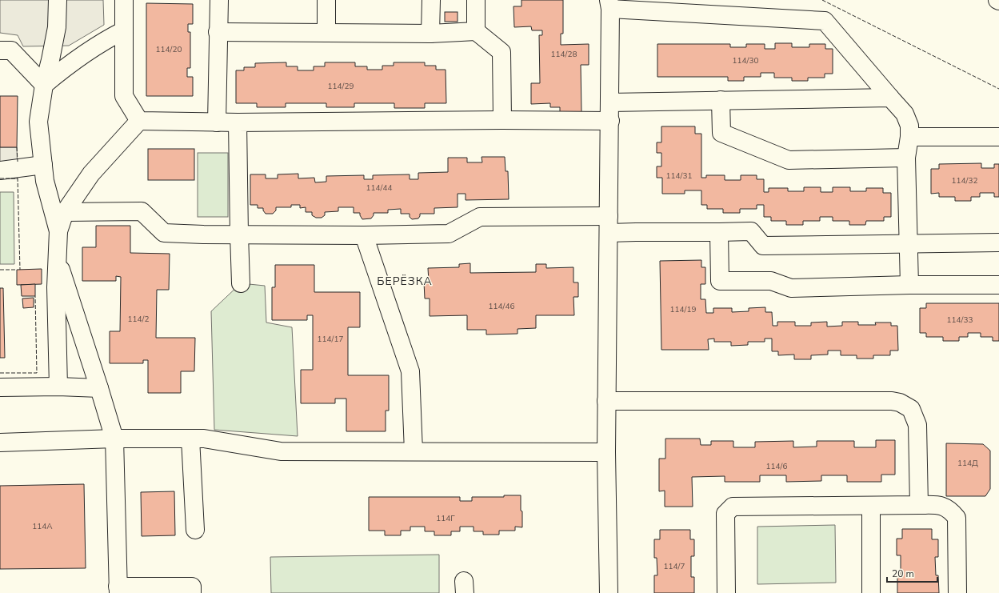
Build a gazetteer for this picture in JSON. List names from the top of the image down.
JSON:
{
  "districts": ["БЕРЁЗКА"],
  "house_numbers": [
    "114/20",
    "114/28",
    "114/30",
    "114/29",
    "114/31",
    "114/32",
    "114/44",
    "114/46",
    "114/19",
    "114/2",
    "114/33",
    "114/17",
    "114Д",
    "114/6",
    "114Г",
    "114А",
    "114/7"
  ],
  "scale_bar": "20 m"
}
